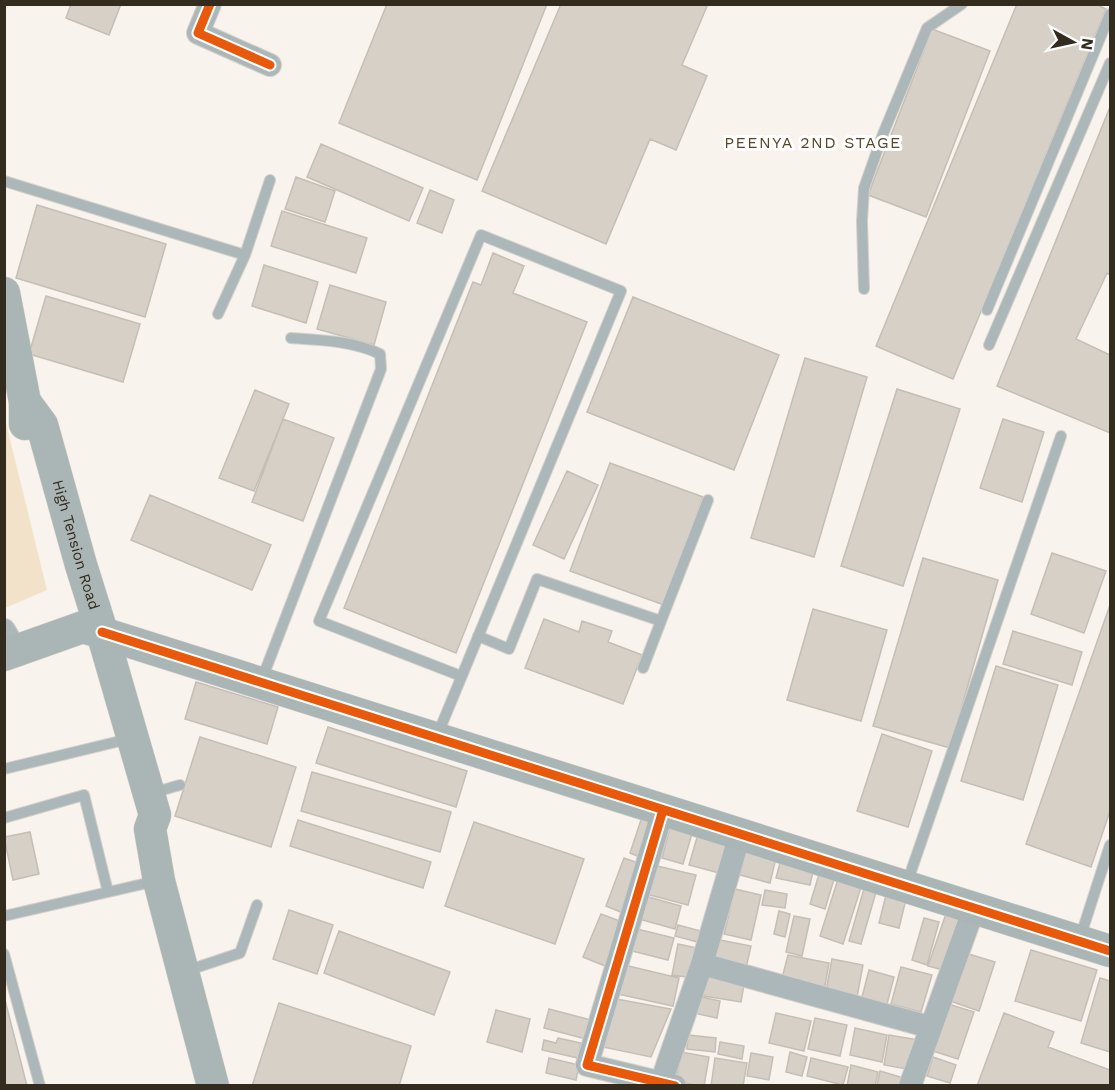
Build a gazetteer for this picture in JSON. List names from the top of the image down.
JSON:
{
  "streets": {
    "street": ["High Tension Road"]
  },
  "districts": ["PEENYA 2ND STAGE"],
  "north": "right"
}
